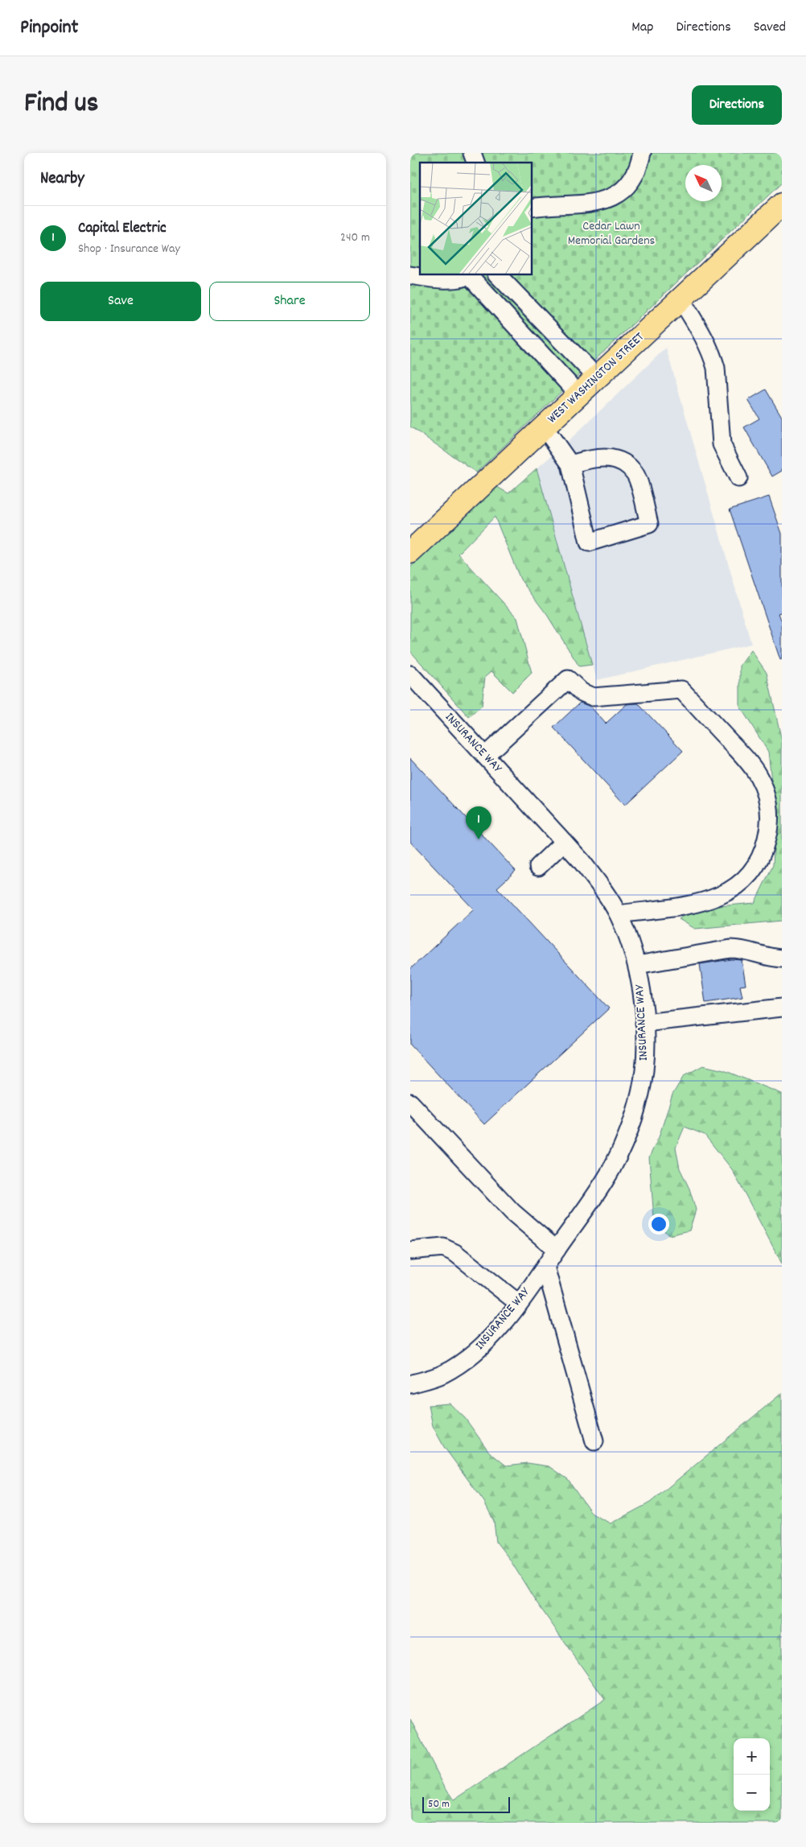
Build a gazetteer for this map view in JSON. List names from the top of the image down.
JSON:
{
  "streets": {
    "main road": ["WEST WASHINGTON STREET"],
    "street": ["INSURANCE WAY"]
  },
  "parks": ["Cedar Lawn Memorial Gardens"],
  "scale_bar": "50 m",
  "north": "top left",
  "page": {
    "header": "Pinpoint",
    "nav": ["Map", "Directions", "Saved"],
    "title": "Find us",
    "buttons": [
      "Directions",
      ["Save", "Share"]
    ],
    "heading": "Nearby",
    "list": [
      {
        "mark": "1",
        "name": "Capital Electric",
        "note": "Shop · Insurance Way",
        "value": "240 m"
      }
    ],
    "pins": "1",
    "map_buttons": ["+", "−"],
    "scale": "50 m"
  }
}
